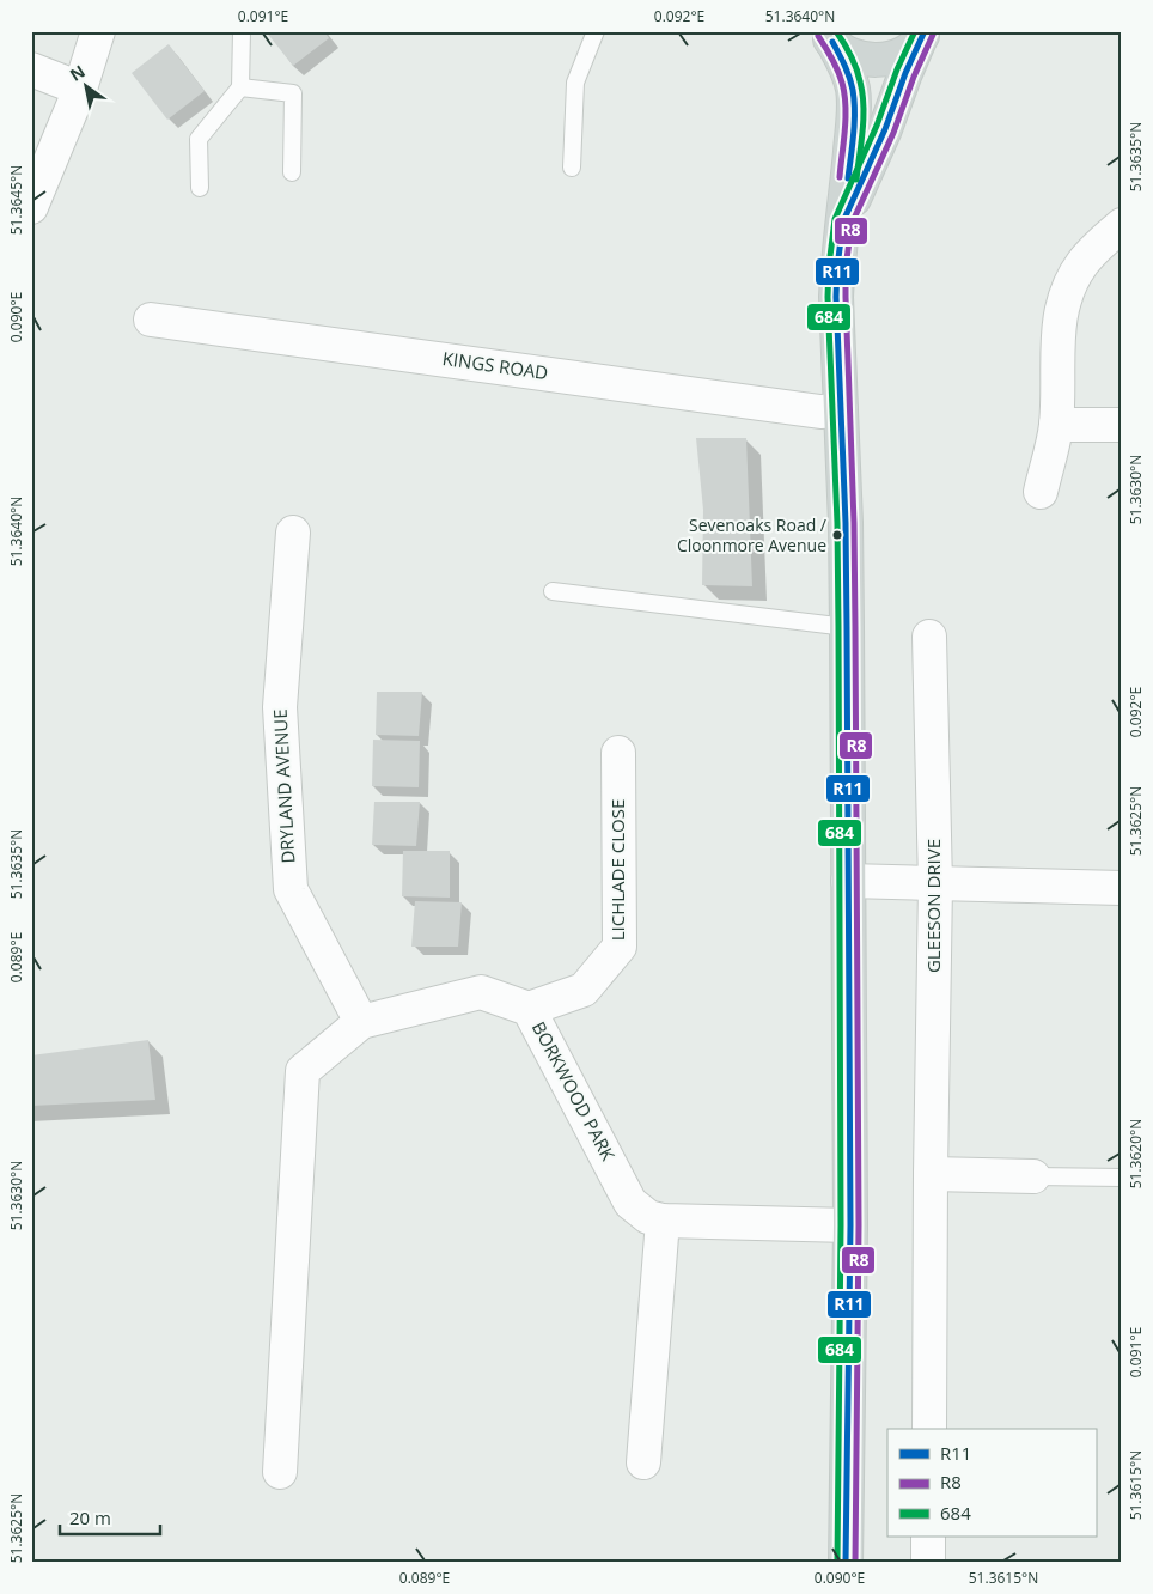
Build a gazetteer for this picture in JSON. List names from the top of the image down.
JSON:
{
  "streets": {
    "street": [
      "KINGS ROAD",
      "DRYLAND AVENUE",
      "LICHLADE CLOSE",
      "GLEESON DRIVE",
      "BORKWOOD PARK"
    ]
  },
  "crossings": [
    ["DRYLAND AVENUE", "BORKWOOD PARK"],
    ["LICHLADE CLOSE", "BORKWOOD PARK"]
  ],
  "places": ["Sevenoaks Road / Cloonmore Avenue"],
  "lines": ["transit line R11", "transit line 684", "transit line R8"],
  "legend": ["R11", "R8", "684"],
  "scale_bar": "20 m",
  "north": "top left",
  "coordinates": [
    "0.091°E",
    "0.092°E",
    "51.3640°N",
    "51.3635°N",
    "51.3645°N",
    "0.090°E",
    "51.3630°N",
    "51.3625°N",
    "0.089°E",
    "51.3620°N",
    "51.3615°N"
  ]
}
